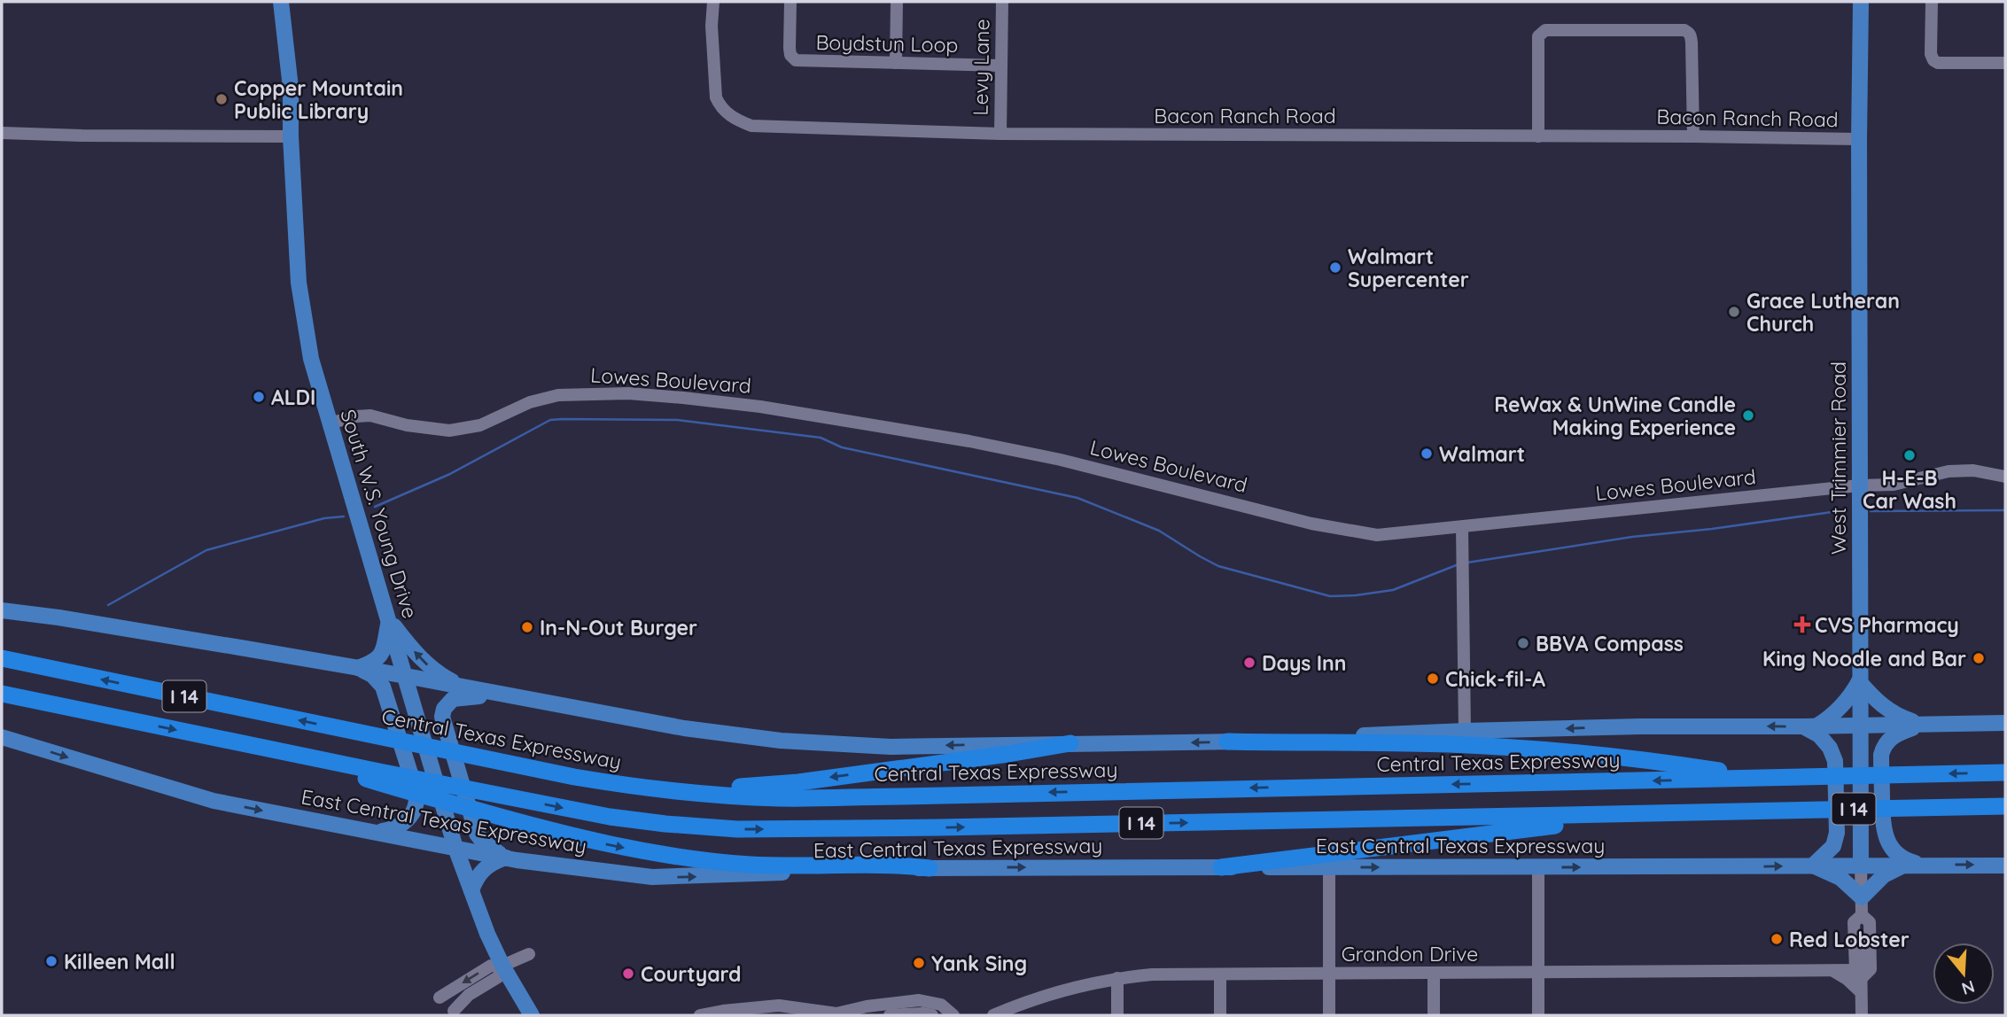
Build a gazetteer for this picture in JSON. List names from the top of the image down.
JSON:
{
  "streets": {
    "highway": ["I 14", "Central Texas Expressway"],
    "main road": ["West Trimmier Road", "South W.S. Young Drive", "East Central Texas Expressway"],
    "street": [
      "Boydstun Loop",
      "Levy Lane",
      "Bacon Ranch Road",
      "Lowes Boulevard",
      "Grandon Drive"
    ]
  },
  "crossings": [
    ["Boydstun Loop", "Levy Lane"],
    ["Levy Lane", "Bacon Ranch Road"],
    ["Bacon Ranch Road", "West Trimmier Road"],
    ["Lowes Boulevard", "West Trimmier Road"],
    ["Lowes Boulevard", "South W.S. Young Drive"],
    ["West Trimmier Road", "East Central Texas Expressway"],
    ["West Trimmier Road", "Grandon Drive"],
    ["South W.S. Young Drive", "East Central Texas Expressway"]
  ],
  "places": {
    "other": [
      "Copper Mountain Public Library",
      "Walmart Supercenter",
      "Grace Lutheran Church",
      "ALDI",
      "ReWax & UnWine Candle Making Experience",
      "Walmart",
      "H-E-B Car Wash",
      "In-N-Out Burger",
      "BBVA Compass",
      "King Noodle and Bar",
      "Days Inn",
      "Chick-fil-A",
      "Red Lobster",
      "Killeen Mall",
      "Yank Sing",
      "Courtyard"
    ],
    "health": ["CVS Pharmacy"]
  },
  "north": "bottom"
}
